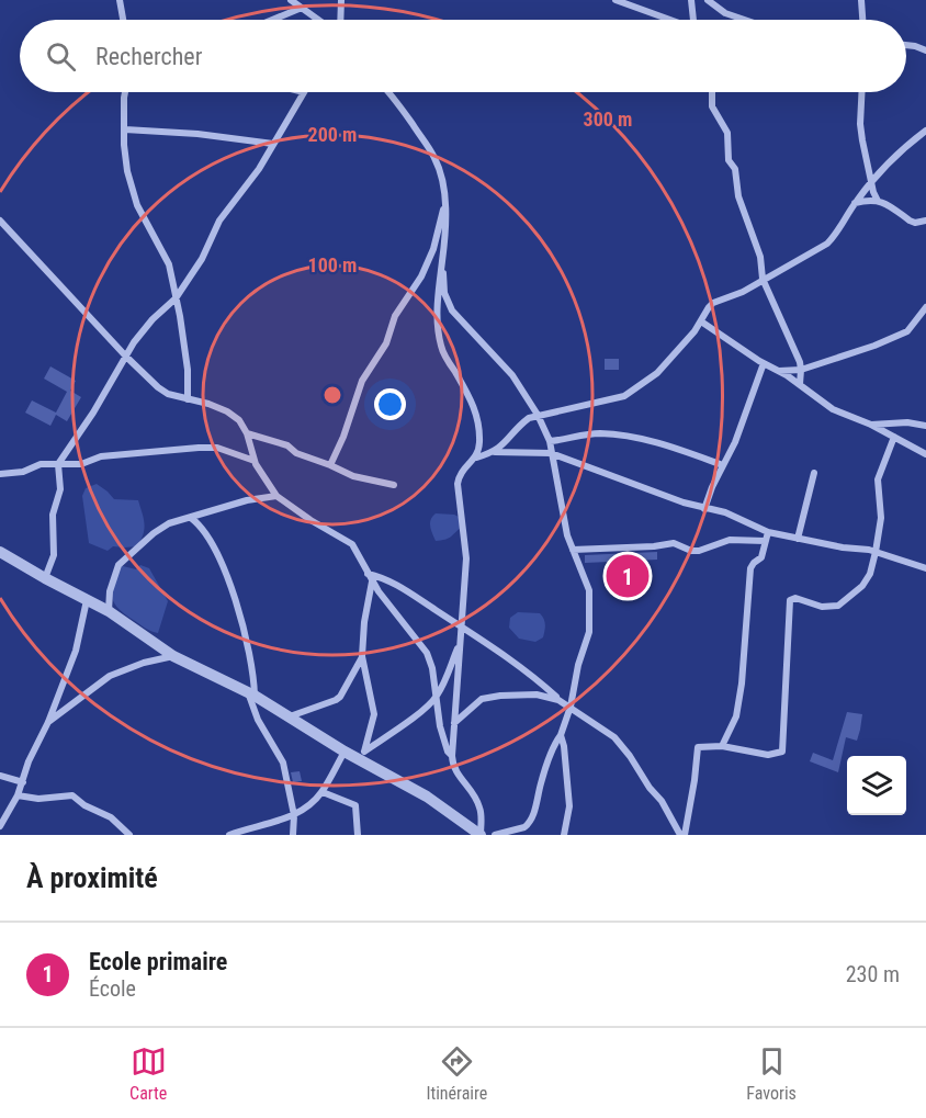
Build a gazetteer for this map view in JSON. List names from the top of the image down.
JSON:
{
  "page": {
    "search": "Rechercher",
    "pins": "1",
    "heading": "À proximité",
    "list": [
      {
        "mark": "1",
        "name": "Ecole primaire",
        "note": "École",
        "value": "230 m"
      }
    ],
    "nav": ["Carte", "Itinéraire", "Favoris"]
  },
  "rings": ["300 m", "200 m", "100 m"]
}
